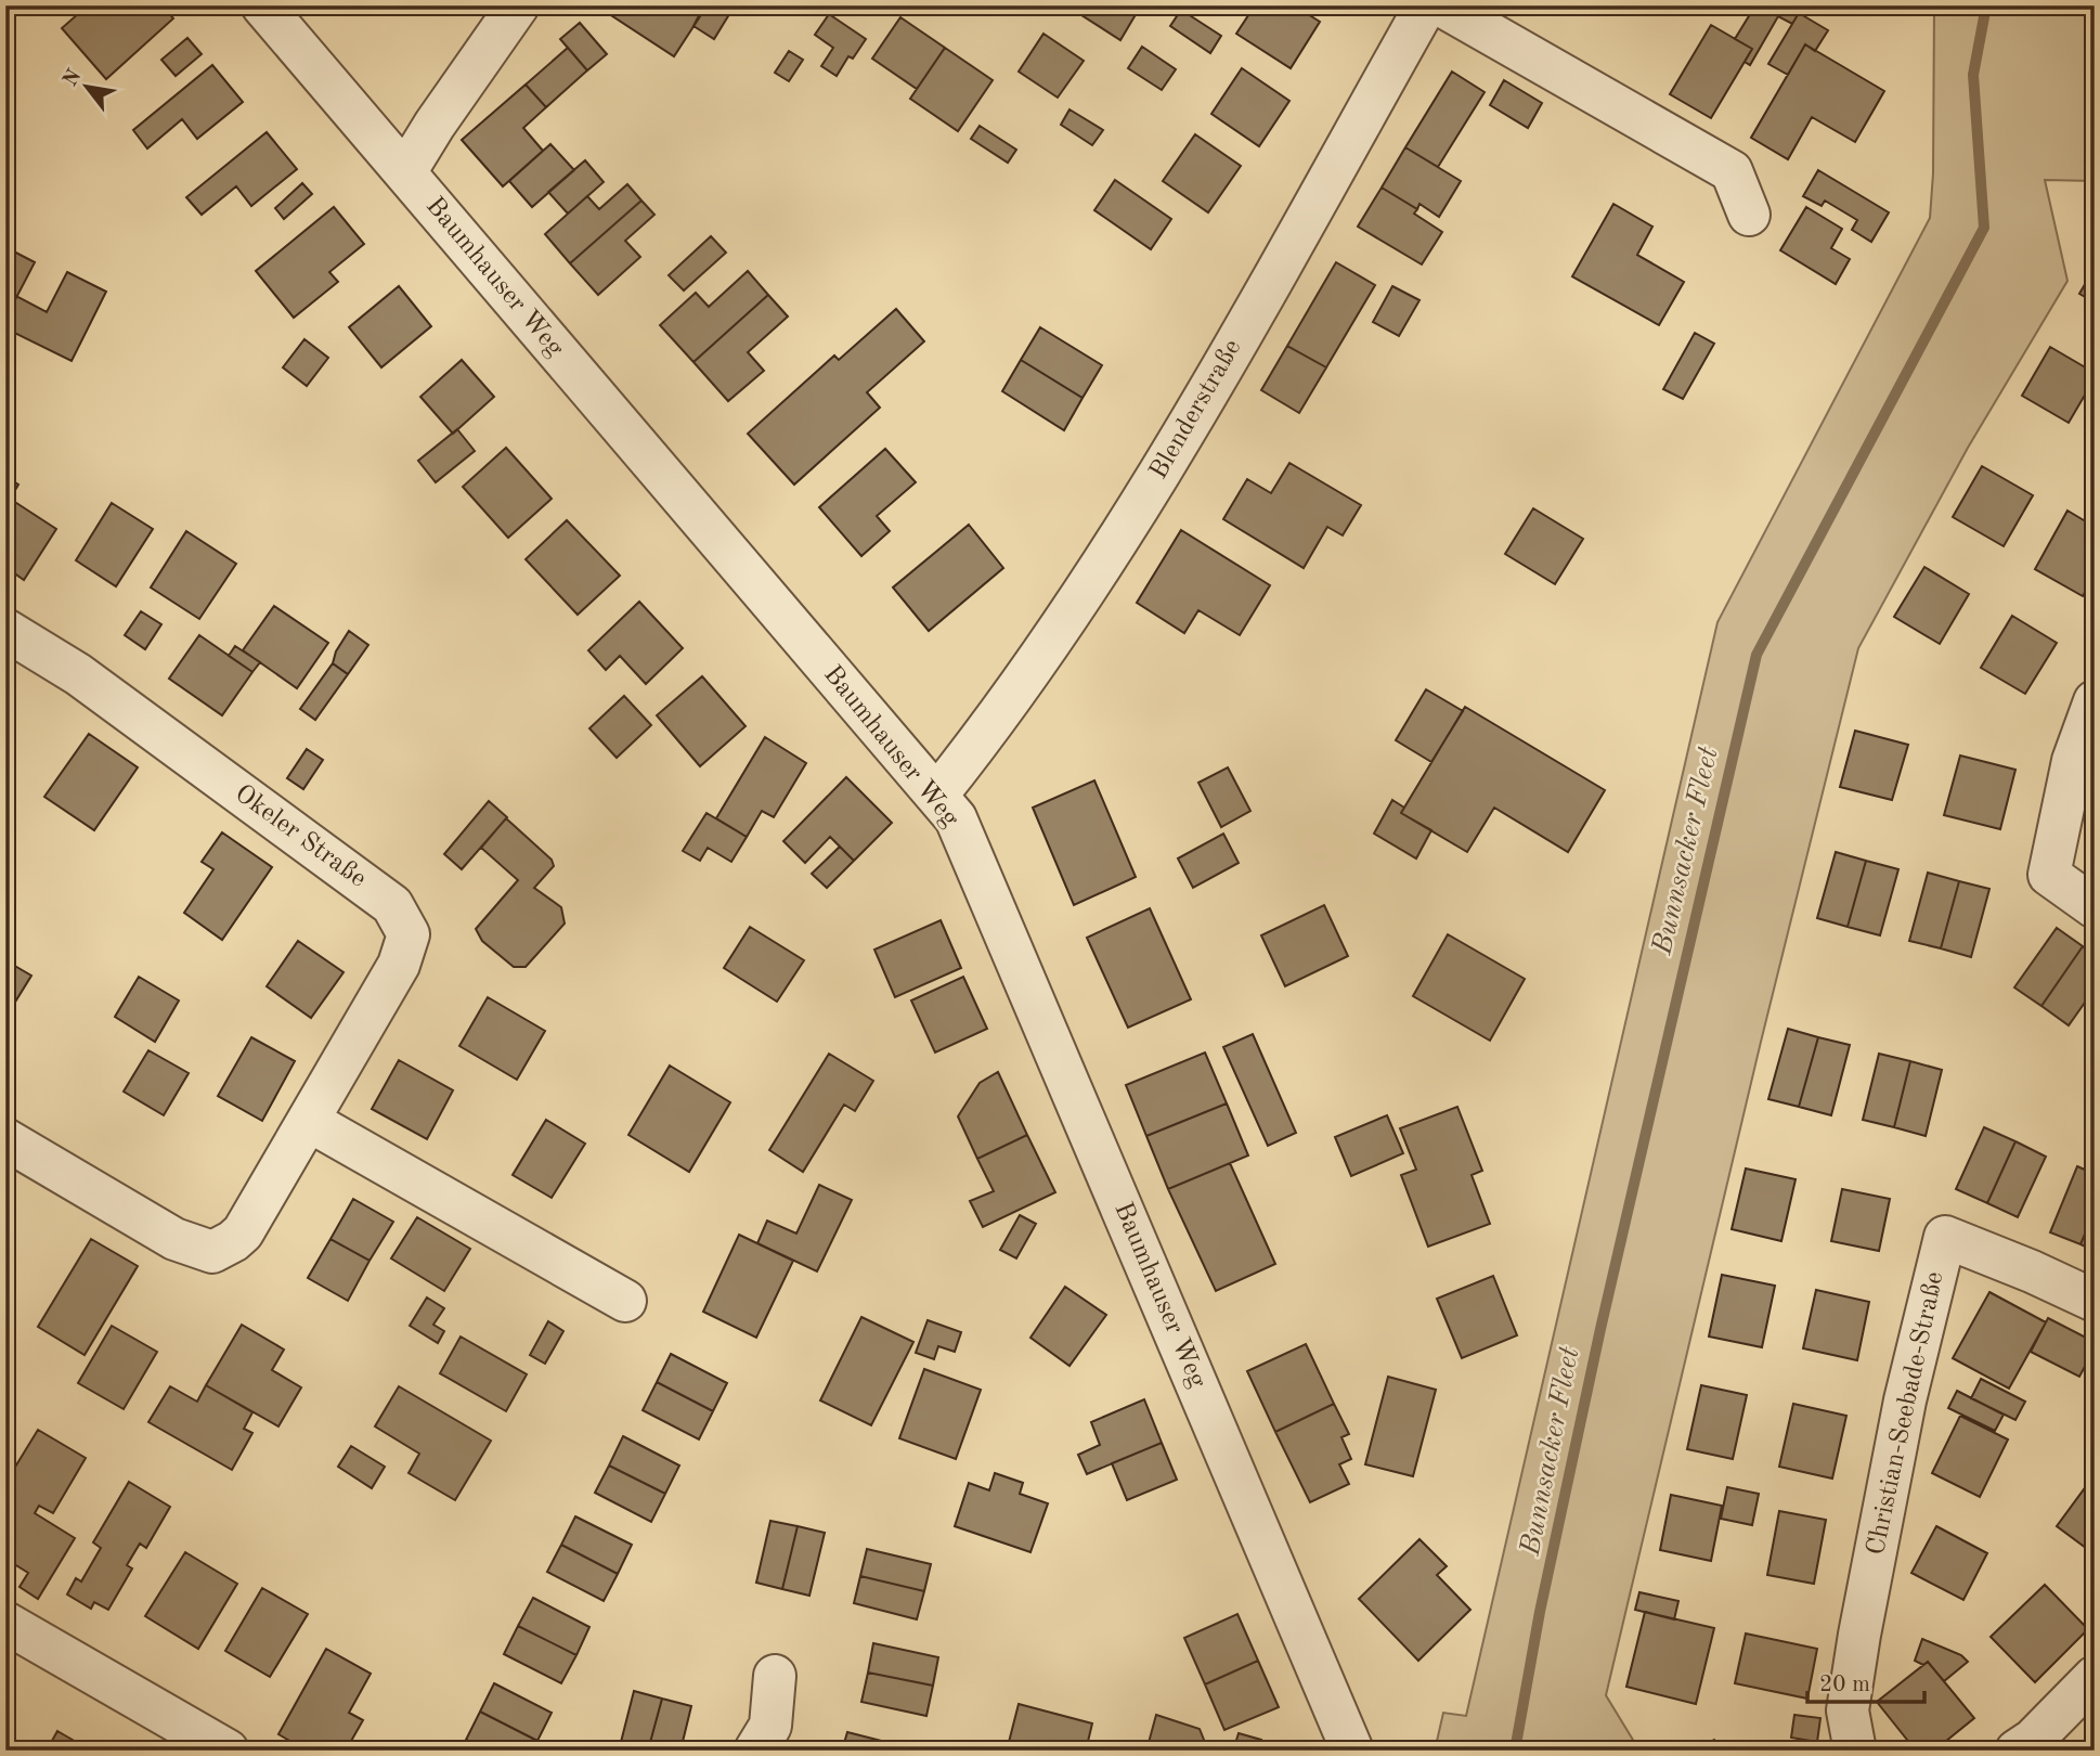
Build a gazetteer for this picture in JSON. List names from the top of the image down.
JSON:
{
  "streets": {
    "street": [
      "Baumhauser Weg",
      "Blenderstraße",
      "Okeler Straße",
      "Christian-Seebade-Straße"
    ]
  },
  "crossings": [
    ["Baumhauser Weg", "Blenderstraße"]
  ],
  "water": ["Bunnsacker Fleet"],
  "scale_bar": "20 m",
  "north": "top left"
}
